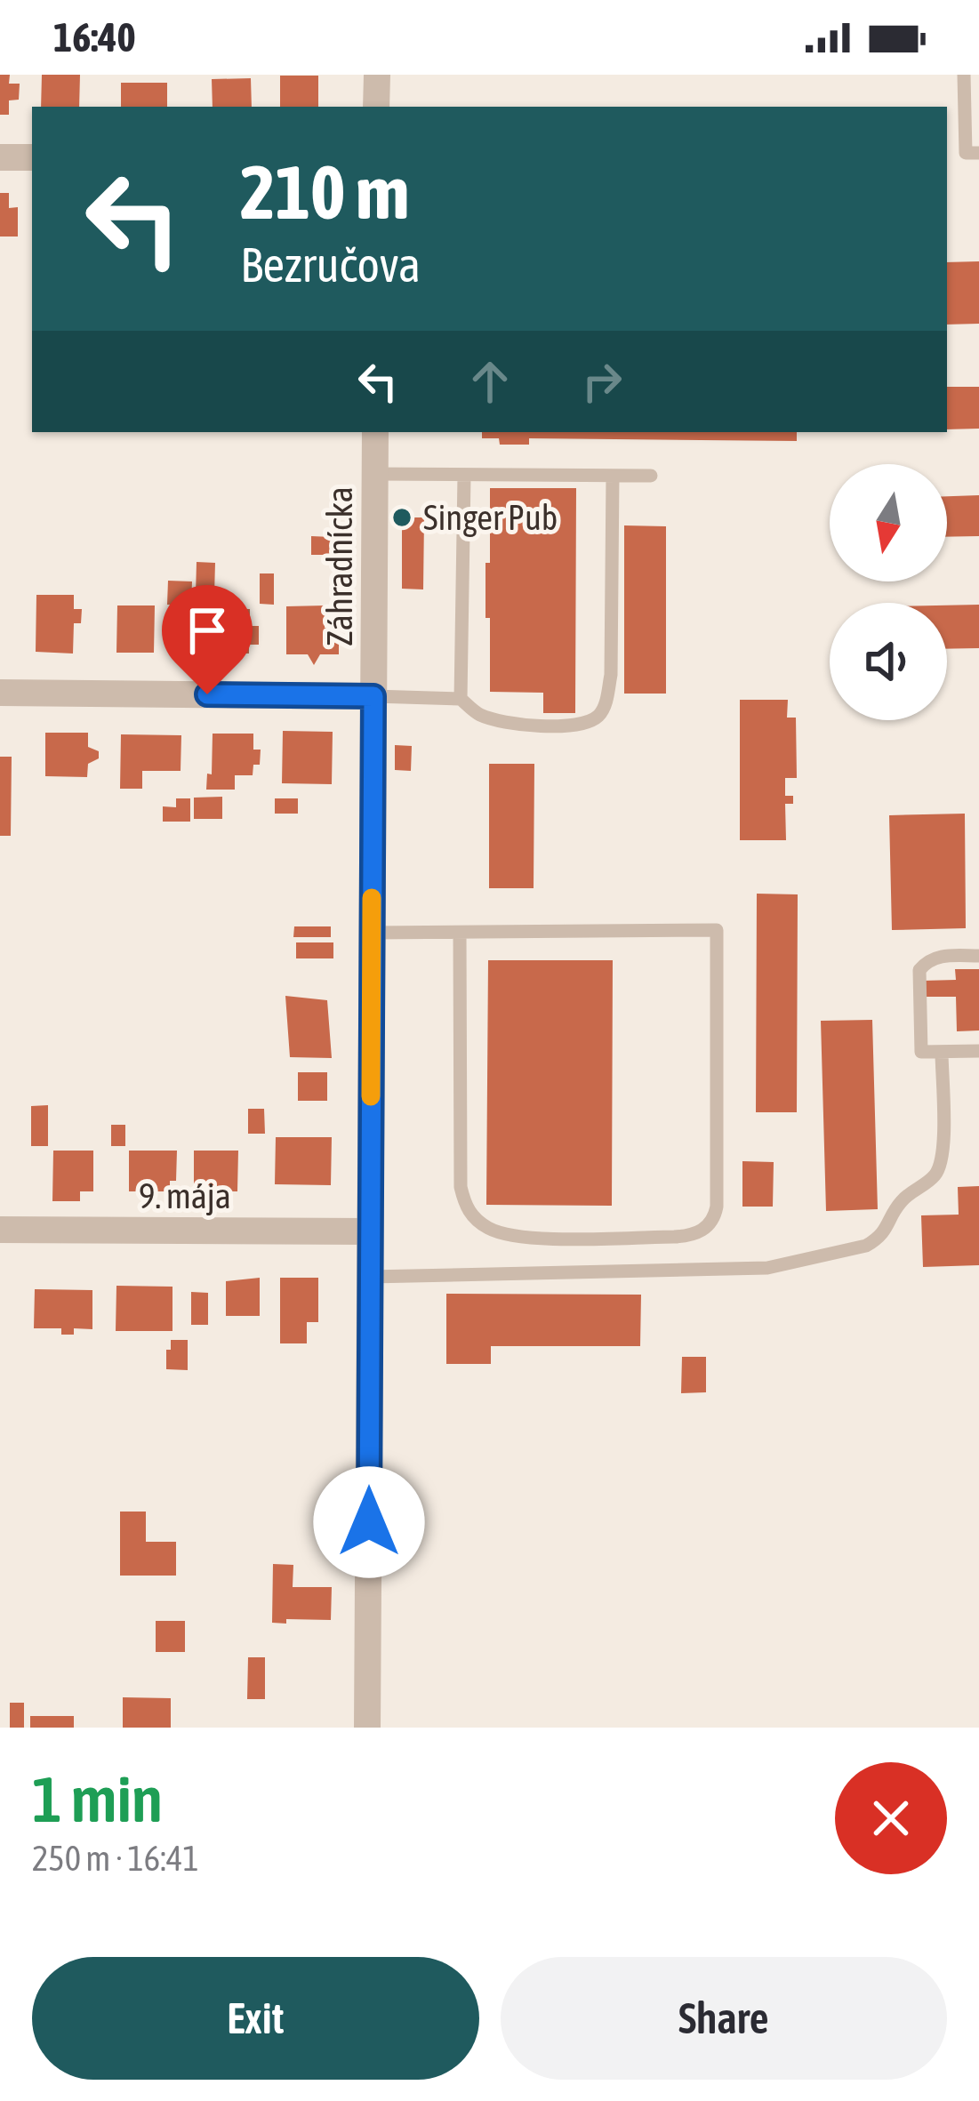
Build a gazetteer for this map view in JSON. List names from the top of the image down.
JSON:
{
  "streets": {
    "street": ["Záhradnícka", "9. mája"]
  },
  "crossings": [
    ["Záhradnícka", "9. mája"]
  ],
  "places": ["Singer Pub"],
  "north": "bottom",
  "page": {
    "status": "16:40",
    "turn": ["210 m", "Bezručova"],
    "heading": ["1 min", "250 m · 16:41"],
    "buttons": ["Exit", "Share"]
  }
}
